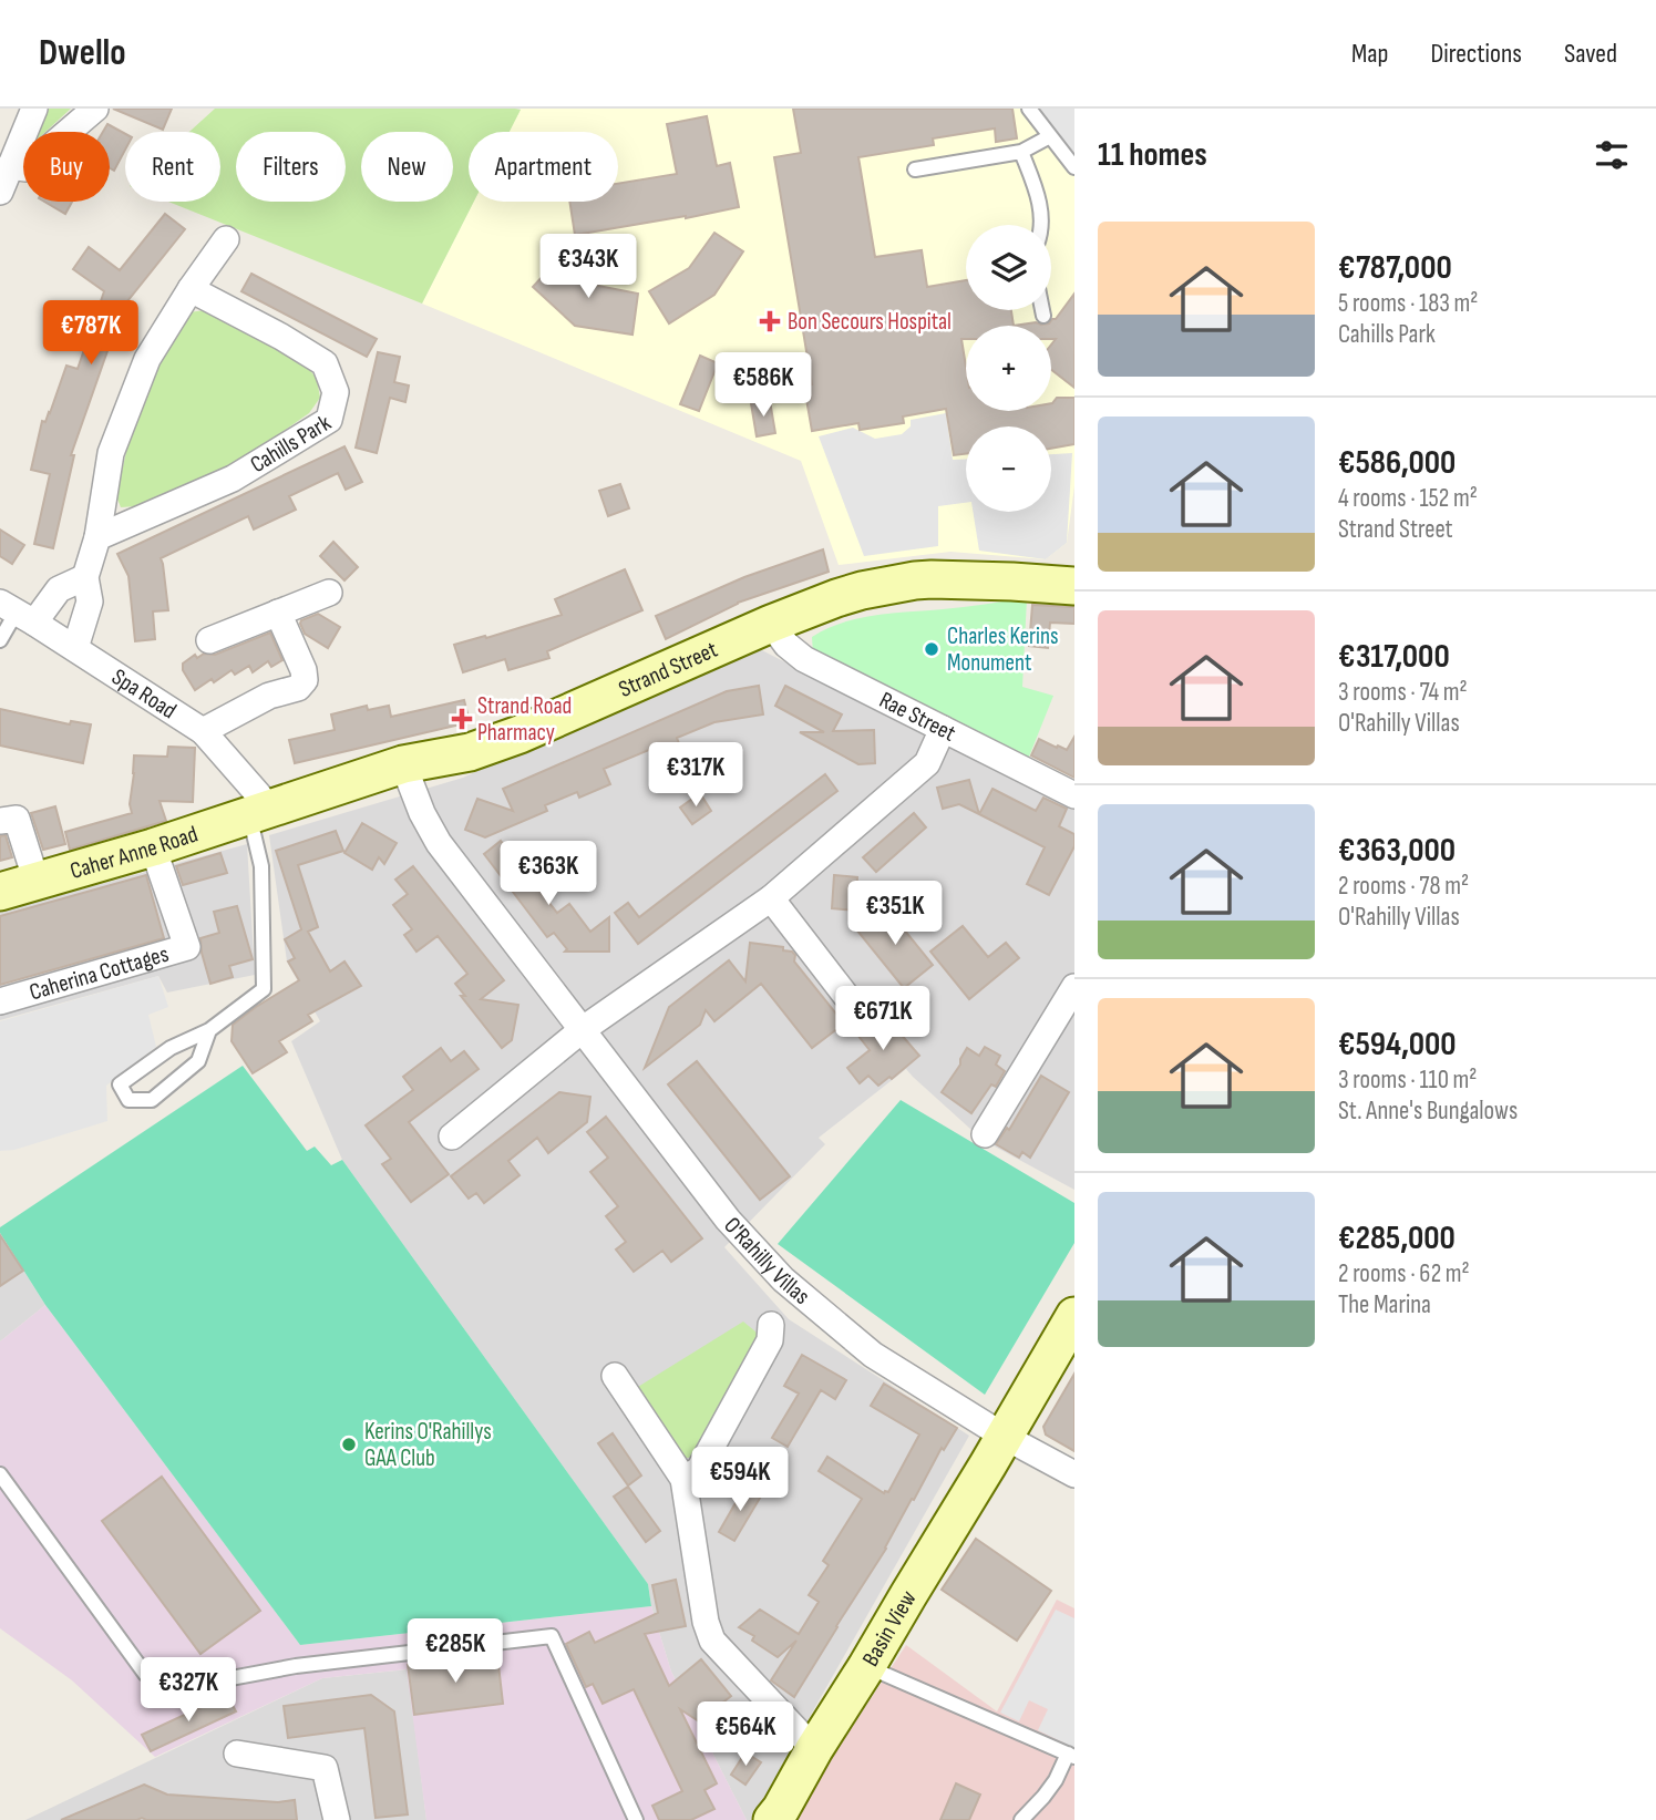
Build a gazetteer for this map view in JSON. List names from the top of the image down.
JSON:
{
  "streets": {
    "street": [
      "Cahills Park",
      "Strand Street",
      "Spa Road",
      "Rae Street",
      "Caher Anne Road",
      "Caherina Cottages",
      "O'Rahilly Villas",
      "Basin View"
    ]
  },
  "crossings": [
    ["Strand Street", "Spa Road"],
    ["Strand Street", "Rae Street"],
    ["Strand Street", "Caher Anne Road"],
    ["Strand Street", "O'Rahilly Villas"],
    ["Spa Road", "Caher Anne Road"],
    ["Caher Anne Road", "Caherina Cottages"],
    ["O'Rahilly Villas", "Basin View"]
  ],
  "places": {
    "health": ["Bon Secours Hospital", "Strand Road Pharmacy"],
    "other": ["Charles Kerins Monument", "Kerins O'Rahillys GAA Club"]
  },
  "page": {
    "header": "Dwello",
    "nav": ["Map", "Directions", "Saved"],
    "heading": "11 homes",
    "chip": [
      "Buy",
      "Rent",
      "Filters",
      "New",
      "Apartment"
    ],
    "list": [
      {
        "name": "€787,000",
        "note": "5 rooms · 183 m² · Cahills Park"
      },
      {
        "name": "€586,000",
        "note": "4 rooms · 152 m² · Strand Street"
      },
      {
        "name": "€317,000",
        "note": "3 rooms · 74 m² · O'Rahilly Villas"
      },
      {
        "name": "€363,000",
        "note": "2 rooms · 78 m² · O'Rahilly Villas"
      },
      {
        "name": "€594,000",
        "note": "3 rooms · 110 m² · St. Anne's Bungalows"
      },
      {
        "name": "€285,000",
        "note": "2 rooms · 62 m² · The Marina"
      }
    ],
    "map_buttons": ["+", "−"],
    "price": [
      "€343K",
      "€787K",
      "€586K",
      "€317K",
      "€363K",
      "€351K",
      "€671K",
      "€594K",
      "€285K",
      "€327K",
      "€564K"
    ]
  }
}
